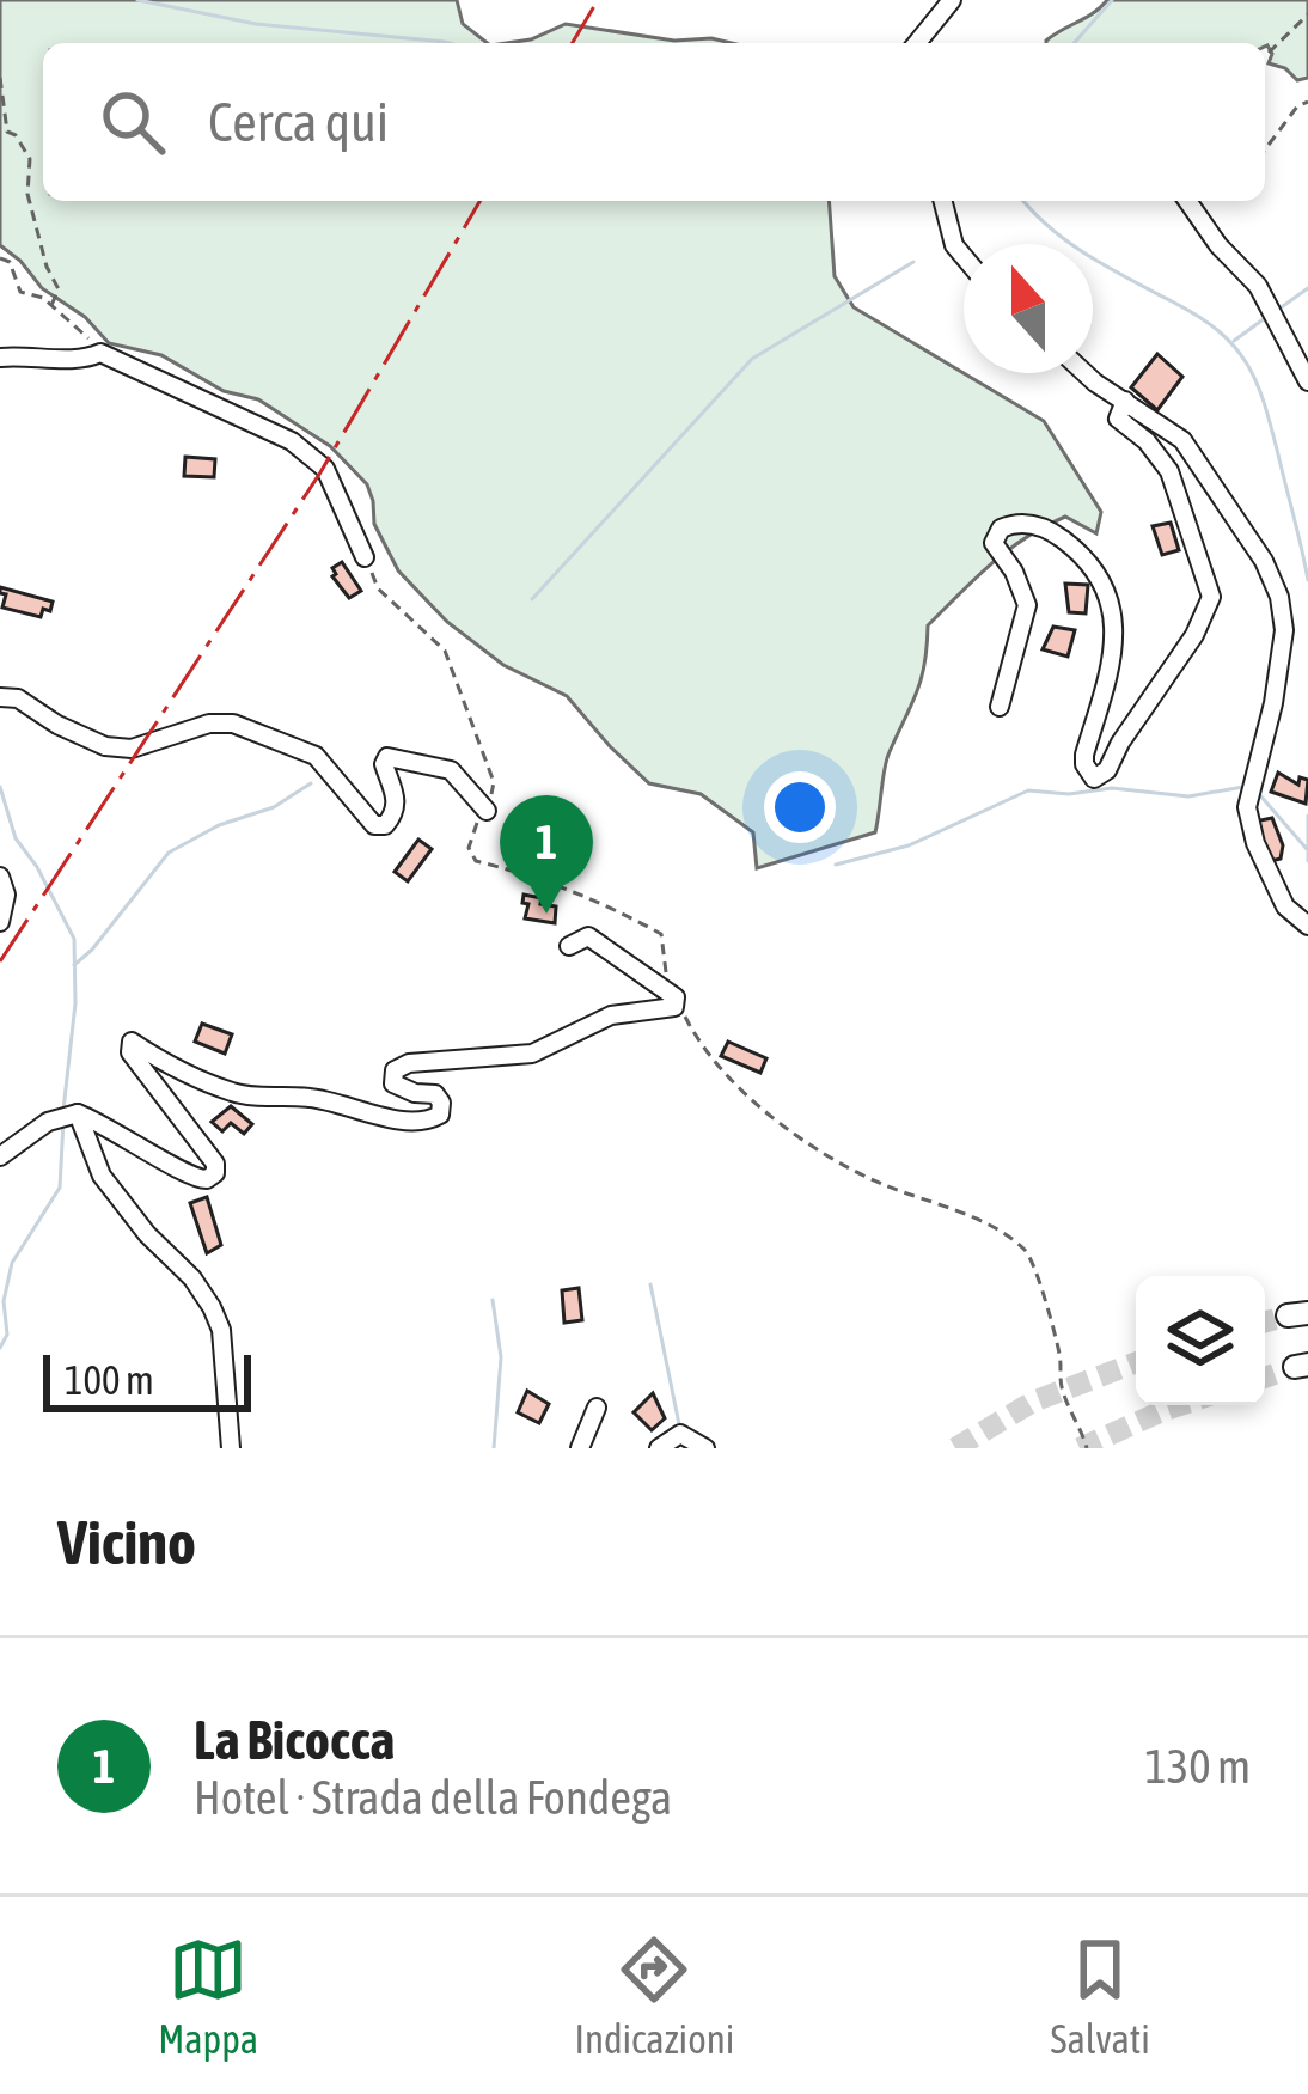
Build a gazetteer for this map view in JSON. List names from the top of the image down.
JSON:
{
  "scale_bar": "100 m",
  "north": "top",
  "page": {
    "search": "Cerca qui",
    "pins": "1",
    "scale": "100 m",
    "heading": "Vicino",
    "list": [
      {
        "mark": "1",
        "name": "La Bicocca",
        "note": "Hotel · Strada della Fondega",
        "value": "130 m"
      }
    ],
    "nav": ["Mappa", "Indicazioni", "Salvati"]
  }
}
